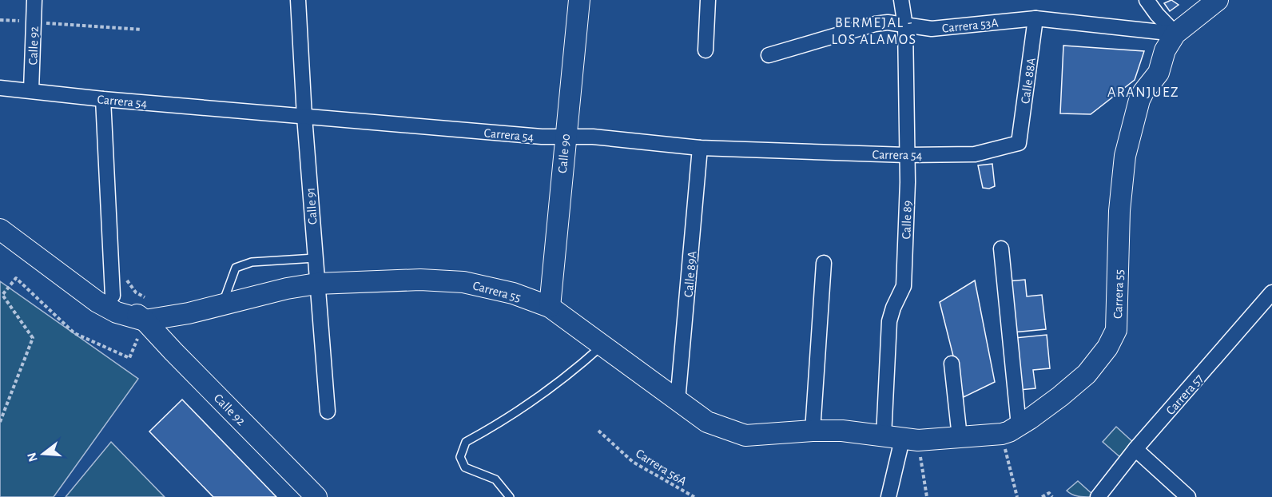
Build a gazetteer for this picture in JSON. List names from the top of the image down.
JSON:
{
  "streets": {
    "main road": ["Calle 92", "Calle 90", "Carrera 55"],
    "street": [
      "Carrera 53A",
      "Calle 88A",
      "Carrera 54",
      "Calle 91",
      "Calle 89",
      "Calle 89A",
      "Carrera 57"
    ],
    "path": ["Carrera 56A"]
  },
  "crossings": [
    ["Carrera 53A", "Calle 88A"],
    ["Carrera 53A", "Calle 89"],
    ["Carrera 53A", "Carrera 55"],
    ["Calle 92", "Carrera 54"],
    ["Calle 92", "Carrera 55"],
    ["Calle 88A", "Carrera 54"],
    ["Carrera 54", "Calle 90"],
    ["Carrera 54", "Calle 91"],
    ["Carrera 54", "Calle 89"],
    ["Carrera 54", "Calle 89A"],
    ["Calle 90", "Carrera 55"],
    ["Calle 91", "Carrera 55"],
    ["Calle 89", "Carrera 55"],
    ["Calle 89A", "Carrera 55"]
  ],
  "districts": ["BERMEJAL - LOS ALAMOS", "ARANJUEZ"],
  "north": "left"
}
